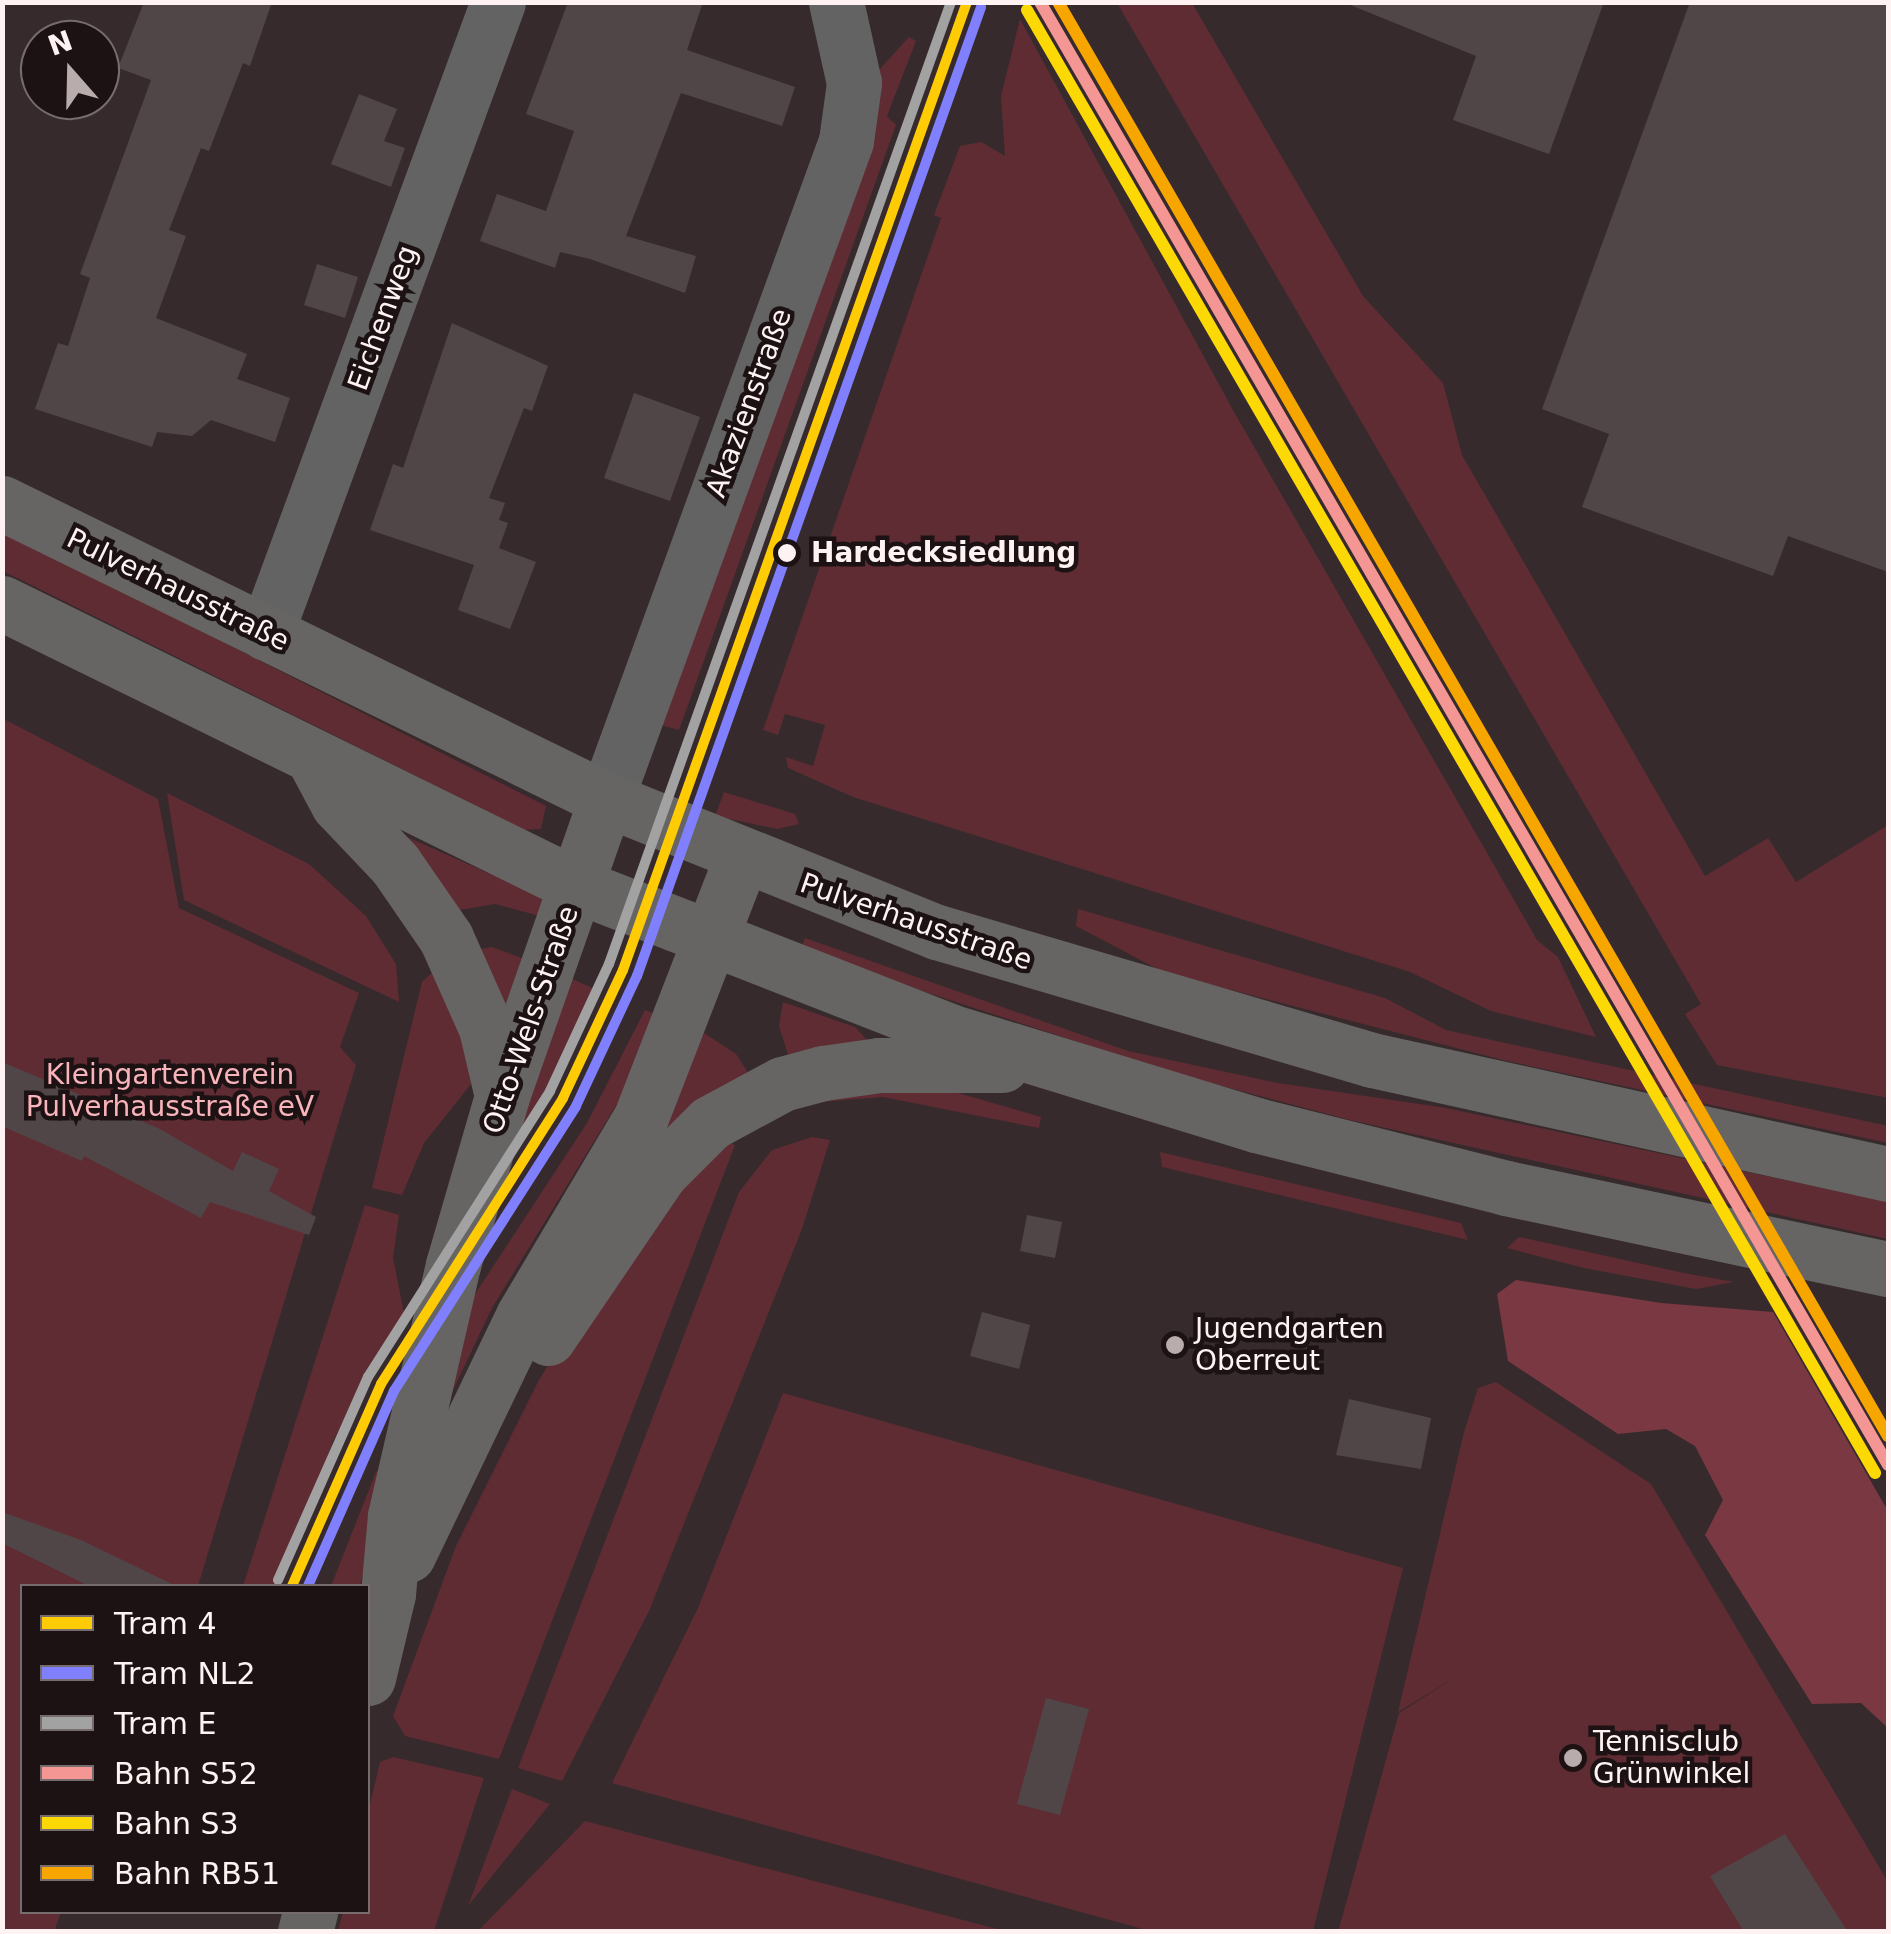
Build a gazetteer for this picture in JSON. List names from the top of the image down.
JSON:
{
  "streets": {
    "main road": ["Pulverhausstraße", "Otto-Wels-Straße"],
    "street": ["Eichenweg", "Akazienstraße"]
  },
  "crossings": [
    ["Eichenweg", "Pulverhausstraße"],
    ["Akazienstraße", "Pulverhausstraße"],
    ["Akazienstraße", "Otto-Wels-Straße"],
    ["Pulverhausstraße", "Otto-Wels-Straße"]
  ],
  "parks": ["Kleingartenverein Pulverhausstraße eV"],
  "places": ["Hardecksiedlung", "Jugendgarten Oberreut", "Tennisclub Grünwinkel"],
  "lines": [
    "tram line 4",
    "tram line E",
    "rail line S52",
    "rail line RB51",
    "tram line NL2",
    "rail line S3"
  ],
  "legend": [
    "Tram 4",
    "Tram NL2",
    "Tram E",
    "Bahn S52",
    "Bahn S3",
    "Bahn RB51"
  ],
  "north": "top"
}
